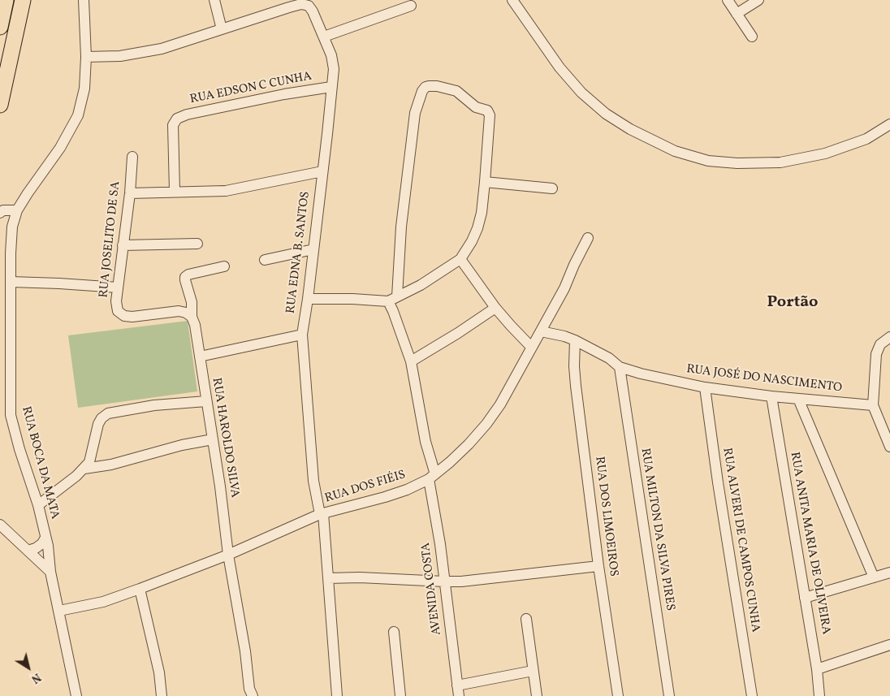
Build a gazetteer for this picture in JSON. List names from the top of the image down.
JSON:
{
  "streets": {
    "street": [
      "RUA EDSON C CUNHA",
      "RUA JOSELITO DE SA",
      "RUA EDNA B. SANTOS",
      "RUA JOSÉ DO NASCIMENTO",
      "RUA HAROLDO SILVA",
      "RUA BOCA DA MATA",
      "RUA DOS FIÉIS",
      "RUA DOS LIMOEIROS",
      "RUA MILTON DA SILVA PIRES",
      "RUA ALVERI DE CAMPOS CUNHA",
      "RUA ANITA MARIA DE OLIVEIRA",
      "AVENIDA COSTA"
    ]
  },
  "crossings": [
    ["RUA EDSON C CUNHA", "RUA EDNA B. SANTOS"],
    ["RUA JOSELITO DE SA", "RUA HAROLDO SILVA"],
    ["RUA EDNA B. SANTOS", "RUA DOS FIÉIS"],
    ["RUA JOSÉ DO NASCIMENTO", "RUA DOS FIÉIS"],
    ["RUA JOSÉ DO NASCIMENTO", "RUA DOS LIMOEIROS"],
    ["RUA JOSÉ DO NASCIMENTO", "RUA MILTON DA SILVA PIRES"],
    ["RUA JOSÉ DO NASCIMENTO", "RUA ALVERI DE CAMPOS CUNHA"],
    ["RUA JOSÉ DO NASCIMENTO", "RUA ANITA MARIA DE OLIVEIRA"],
    ["RUA HAROLDO SILVA", "RUA DOS FIÉIS"],
    ["RUA BOCA DA MATA", "RUA DOS FIÉIS"],
    ["RUA DOS FIÉIS", "AVENIDA COSTA"]
  ],
  "districts": ["Portão"],
  "north": "bottom right"
}
